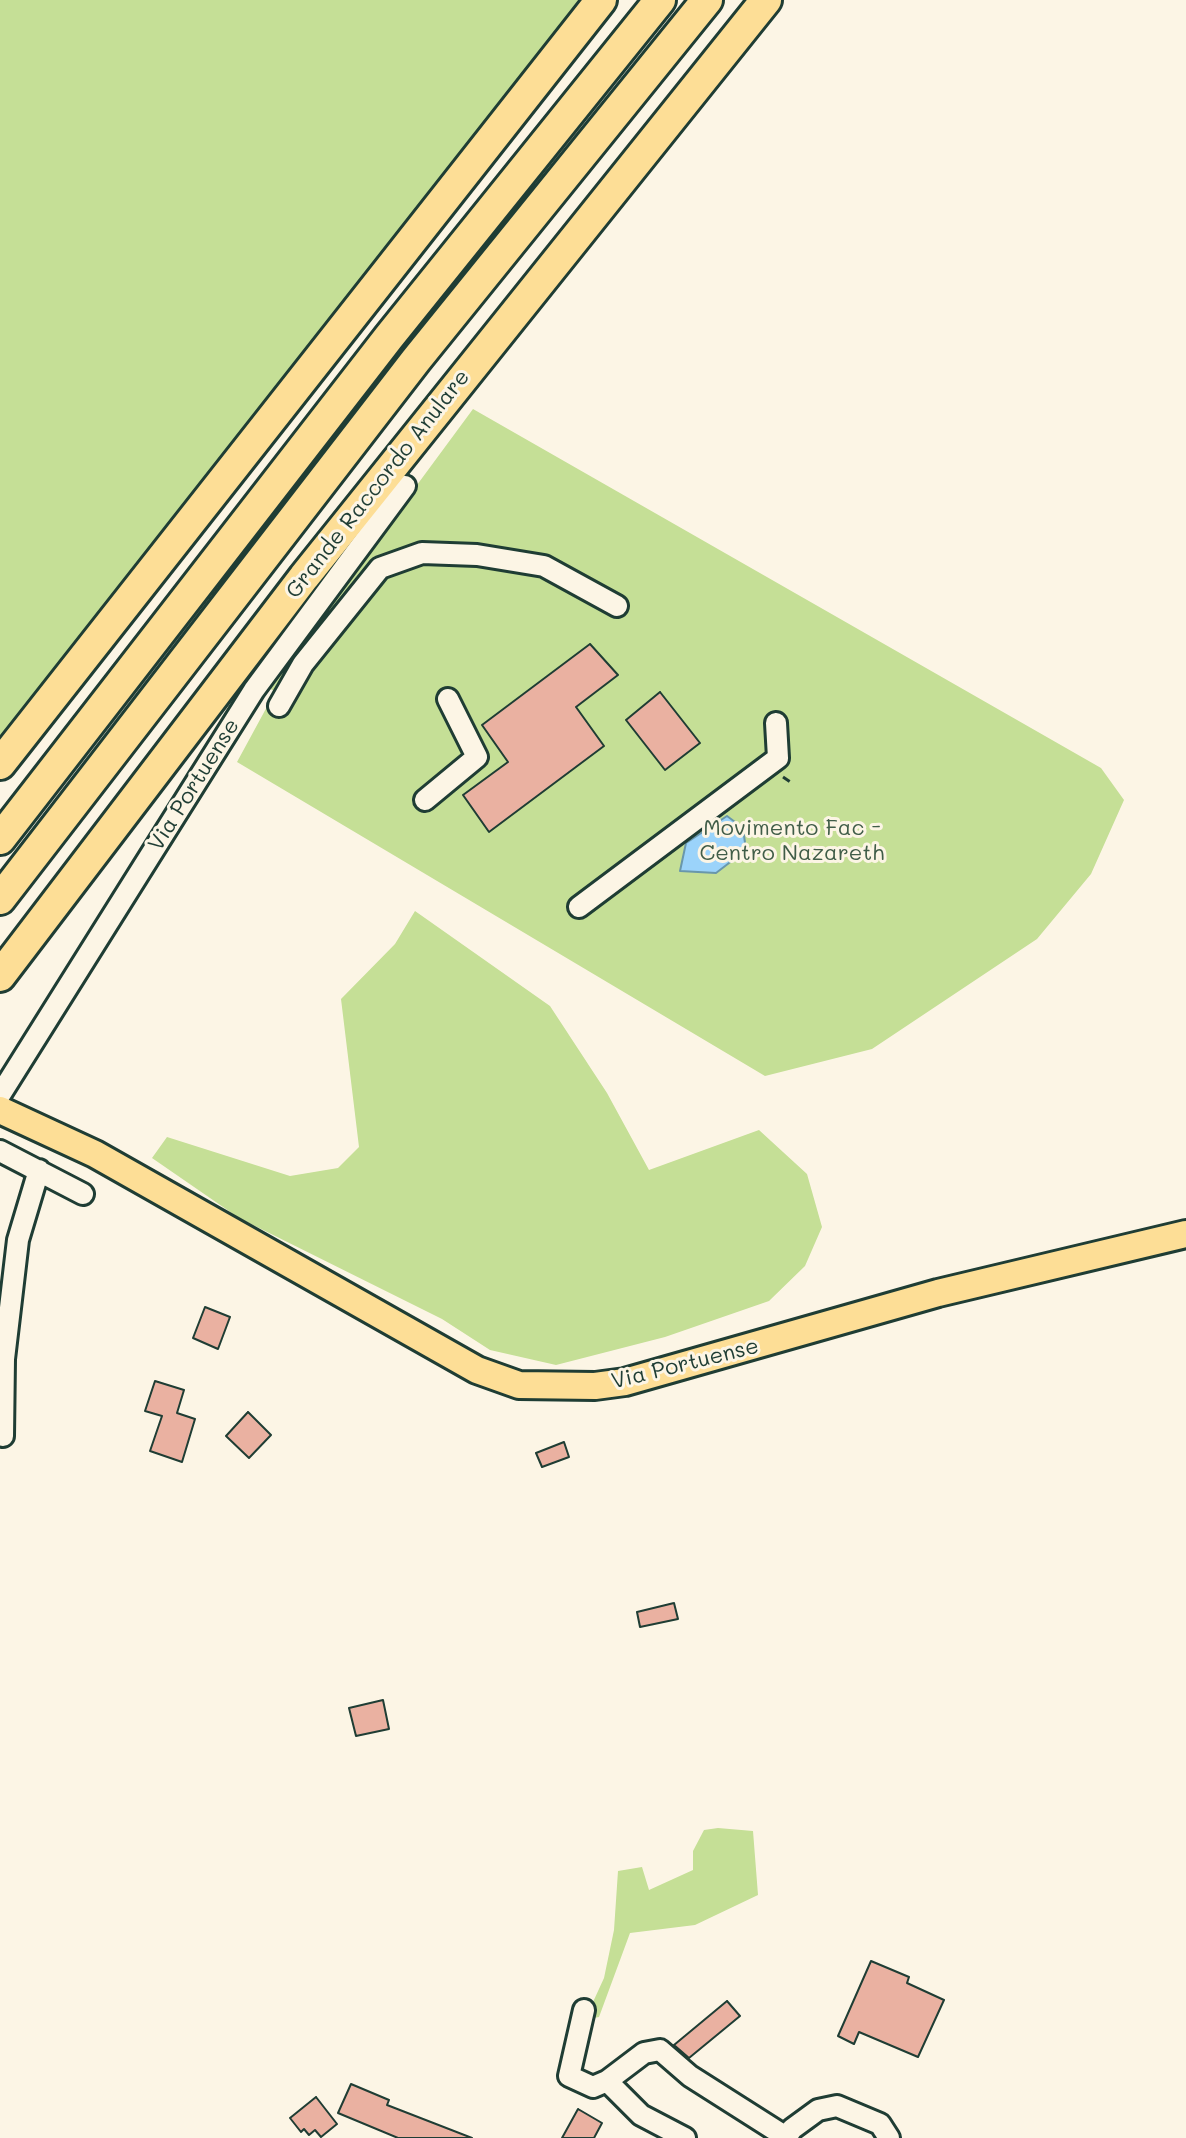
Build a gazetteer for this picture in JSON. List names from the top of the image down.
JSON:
{
  "streets": {
    "highway": ["Grande Raccordo Anulare"],
    "main road": ["Via Portuense"]
  },
  "parks": ["Movimento Fac - Centro Nazareth"]
}
